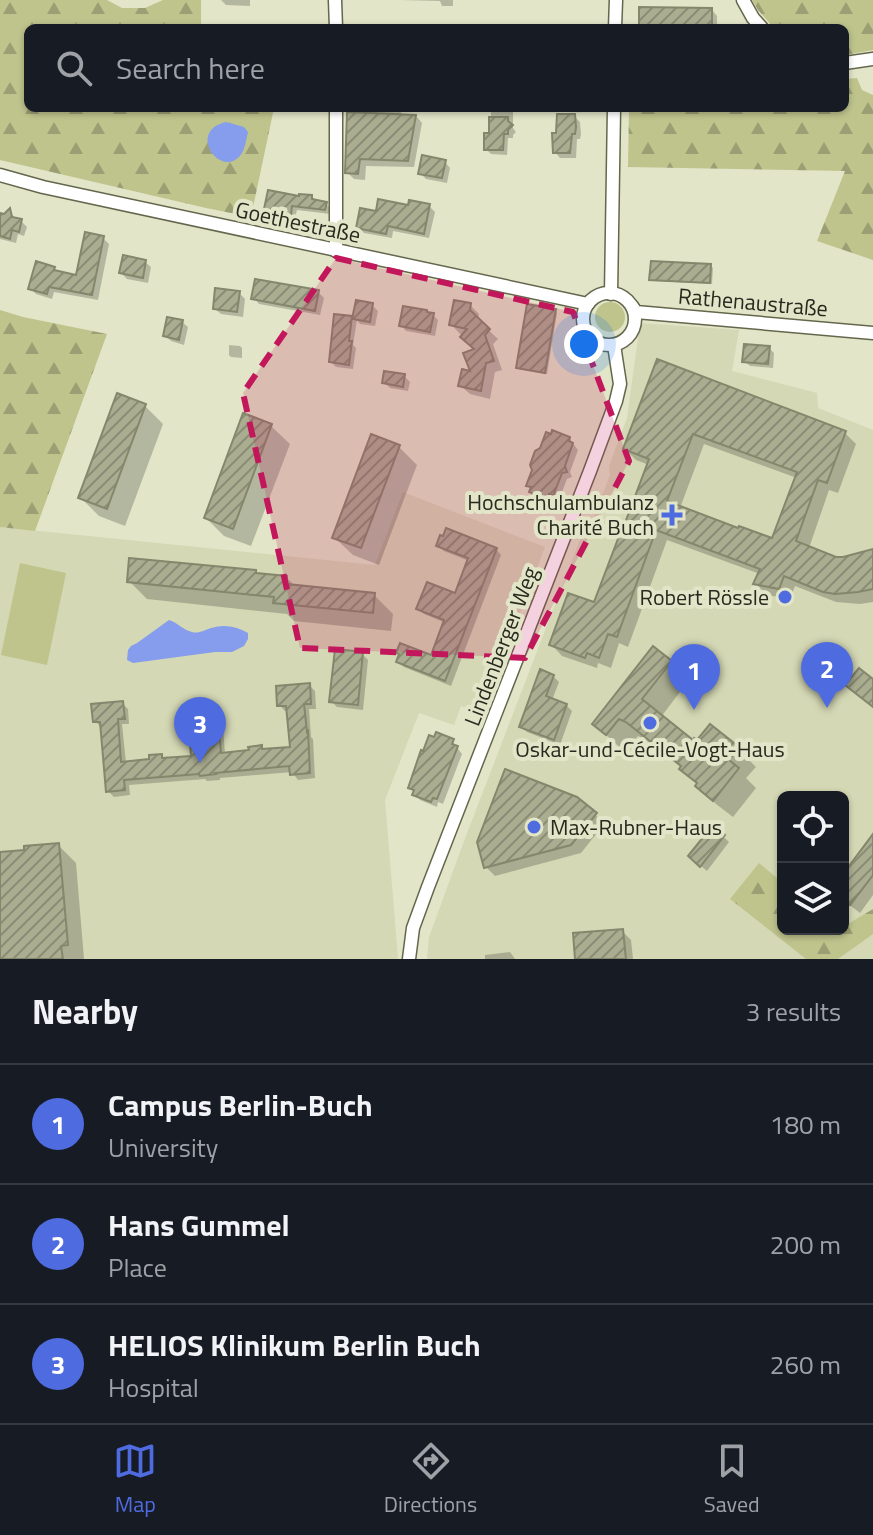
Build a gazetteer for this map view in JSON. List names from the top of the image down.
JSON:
{
  "streets": {
    "street": ["Goethestraße", "Rathenaustraße", "Lindenberger Weg"]
  },
  "crossings": [
    ["Goethestraße", "Rathenaustraße"],
    ["Goethestraße", "Lindenberger Weg"],
    ["Rathenaustraße", "Lindenberger Weg"]
  ],
  "places": {
    "health": ["Hochschulambulanz Charité Buch"],
    "other": ["Robert Rössle", "Oskar-und-Cécile-Vogt-Haus", "Max-Rubner-Haus"]
  },
  "page": {
    "search": "Search here",
    "pins": ["2", "1", "3"],
    "heading": ["Nearby", "3 results"],
    "list": [
      {
        "mark": "1",
        "name": "Campus Berlin-Buch",
        "note": "University",
        "value": "180 m"
      },
      {
        "mark": "2",
        "name": "Hans Gummel",
        "note": "Place",
        "value": "200 m"
      },
      {
        "mark": "3",
        "name": "HELIOS Klinikum Berlin Buch",
        "note": "Hospital",
        "value": "260 m"
      }
    ],
    "nav": ["Map", "Directions", "Saved"]
  }
}
